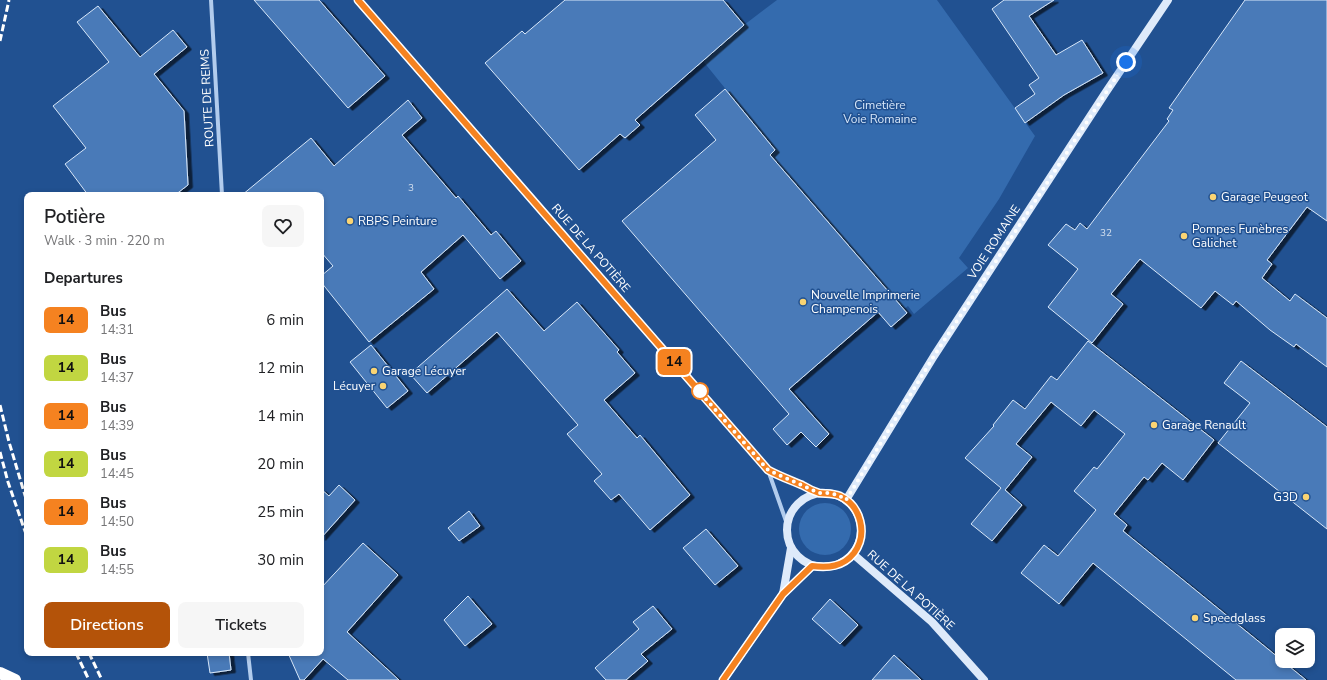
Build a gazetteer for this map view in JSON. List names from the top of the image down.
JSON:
{
  "streets": {
    "main road": ["VOIE ROMAINE", "RUE DE LA POTIÈRE"],
    "street": ["ROUTE DE REIMS"]
  },
  "crossings": [
    ["VOIE ROMAINE", "RUE DE LA POTIÈRE"]
  ],
  "parks": ["Cimetière Voie Romaine"],
  "places": [
    "Garage Peugeot",
    "RBPS Peinture",
    "Pompes Funèbres Galichet",
    "Nouvelle Imprimerie Champenois",
    "Garage Lécuyer",
    "Lécuyer",
    "Garage Renault",
    "G3D",
    "Speedglass"
  ],
  "lines": ["bus line 14"],
  "house_numbers": ["3", "32"],
  "page": {
    "on_map": "14",
    "heading": [
      ["Potière", "Walk · 3 min · 220 m"],
      "Departures"
    ],
    "list": [
      {
        "mark": "14",
        "name": "Bus",
        "note": "14:31",
        "value": "6 min"
      },
      {
        "mark": "14",
        "name": "Bus",
        "note": "14:37",
        "value": "12 min"
      },
      {
        "mark": "14",
        "name": "Bus",
        "note": "14:39",
        "value": "14 min"
      },
      {
        "mark": "14",
        "name": "Bus",
        "note": "14:45",
        "value": "20 min"
      },
      {
        "mark": "14",
        "name": "Bus",
        "note": "14:50",
        "value": "25 min"
      },
      {
        "mark": "14",
        "name": "Bus",
        "note": "14:55",
        "value": "30 min"
      }
    ],
    "buttons": ["Directions", "Tickets"]
  }
}
